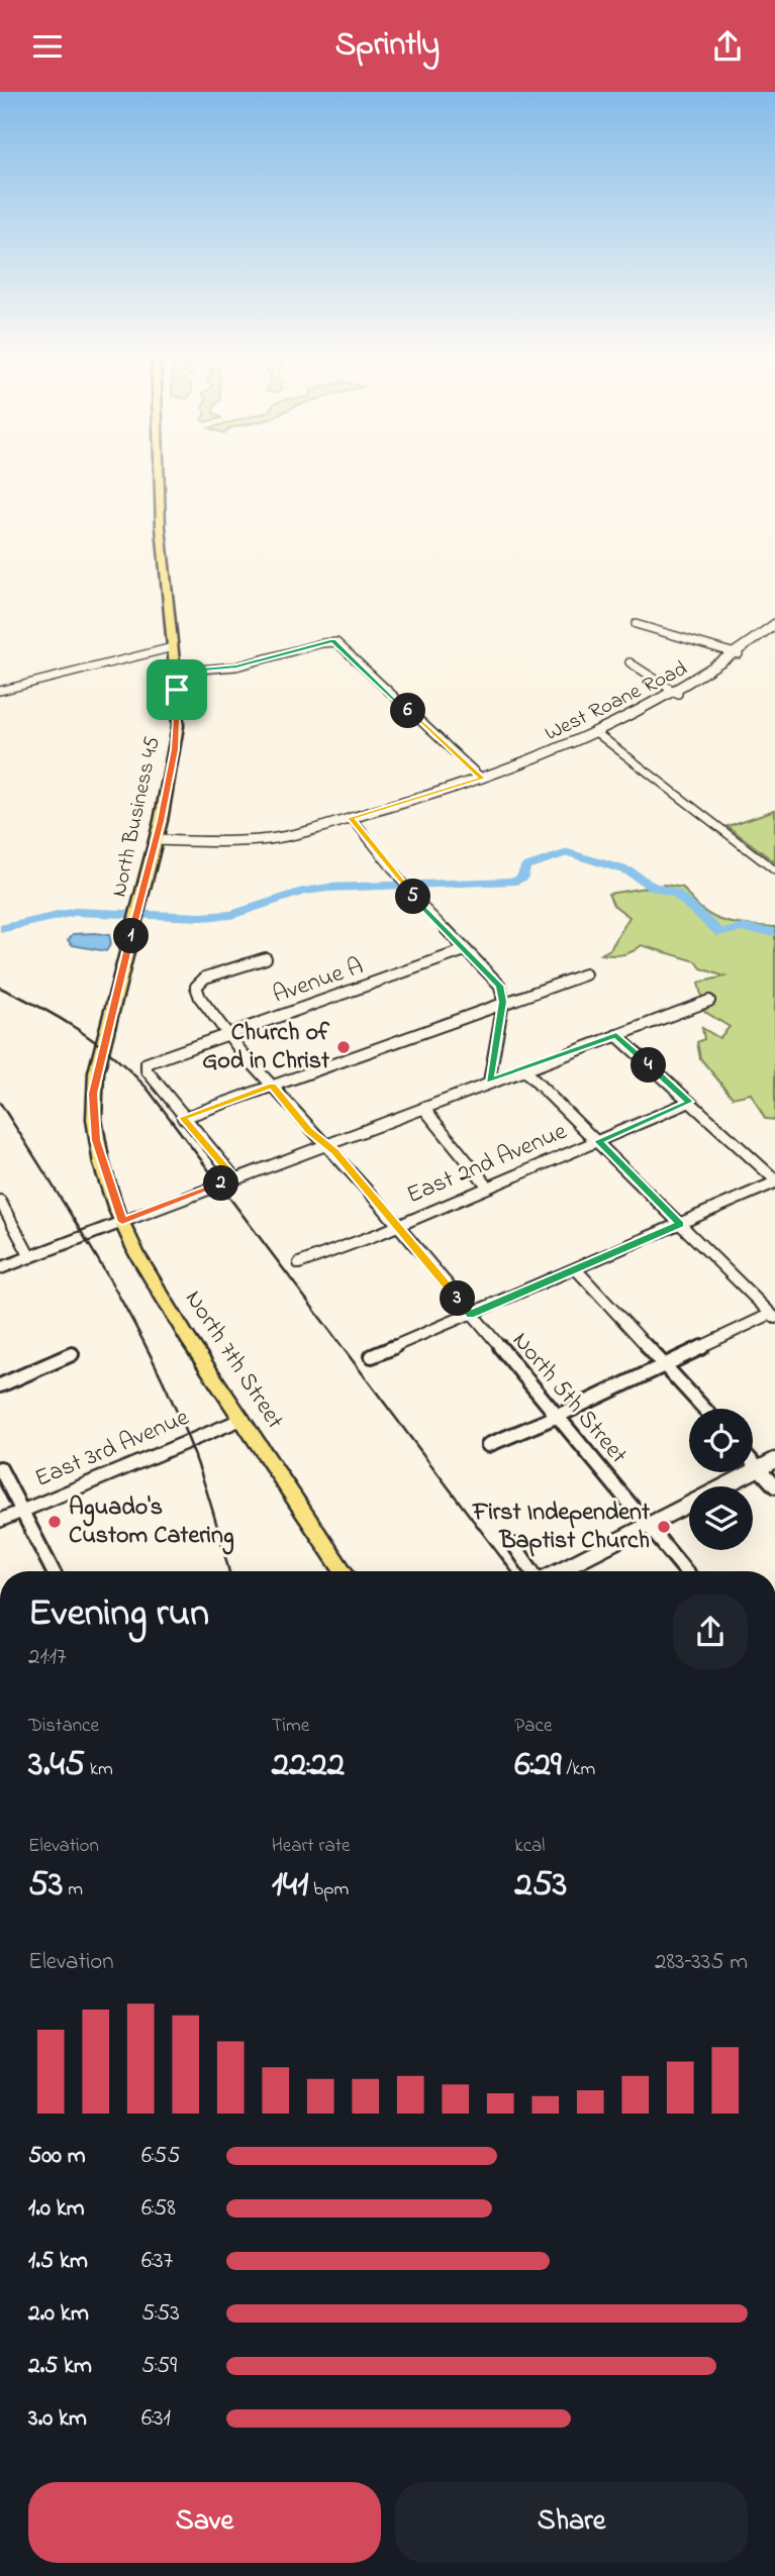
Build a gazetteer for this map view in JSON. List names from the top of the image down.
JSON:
{
  "streets": {
    "main road": ["North Business 45", "North 7th Street", "East 3rd Avenue"],
    "street": [
      "West Roane Road",
      "Avenue A",
      "East 2nd Avenue",
      "North 5th Street"
    ]
  },
  "crossings": [
    ["West Roane Road", "North Business 45"],
    ["North Business 45", "North 7th Street"],
    ["Avenue A", "North 5th Street"],
    ["East 2nd Avenue", "North 5th Street"],
    ["North 7th Street", "East 3rd Avenue"]
  ],
  "places": ["Church of God in Christ", "Aguado's Custom Catering", "First Independent Baptist Church"],
  "page": {
    "header": "Sprintly",
    "pins": [
      "6",
      "5",
      "1",
      "4",
      "2",
      "3"
    ],
    "heading": ["Evening run", "21:17"],
    "stats": [
      ["Distance", "3.45 km"],
      ["Time", "22:22"],
      ["Pace", "6:29 /km"],
      ["Elevation", "53 m"],
      ["Heart rate", "141 bpm"],
      ["kcal", "253"]
    ],
    "chart": ["Elevation", "283–335 m"],
    "list": [
      {
        "name": "500 m",
        "note": "6:55"
      },
      {
        "name": "1.0 km",
        "note": "6:58"
      },
      {
        "name": "1.5 km",
        "note": "6:37"
      },
      {
        "name": "2.0 km",
        "note": "5:53"
      },
      {
        "name": "2.5 km",
        "note": "5:59"
      },
      {
        "name": "3.0 km",
        "note": "6:31"
      }
    ],
    "buttons": ["Save", "Share"]
  }
}
